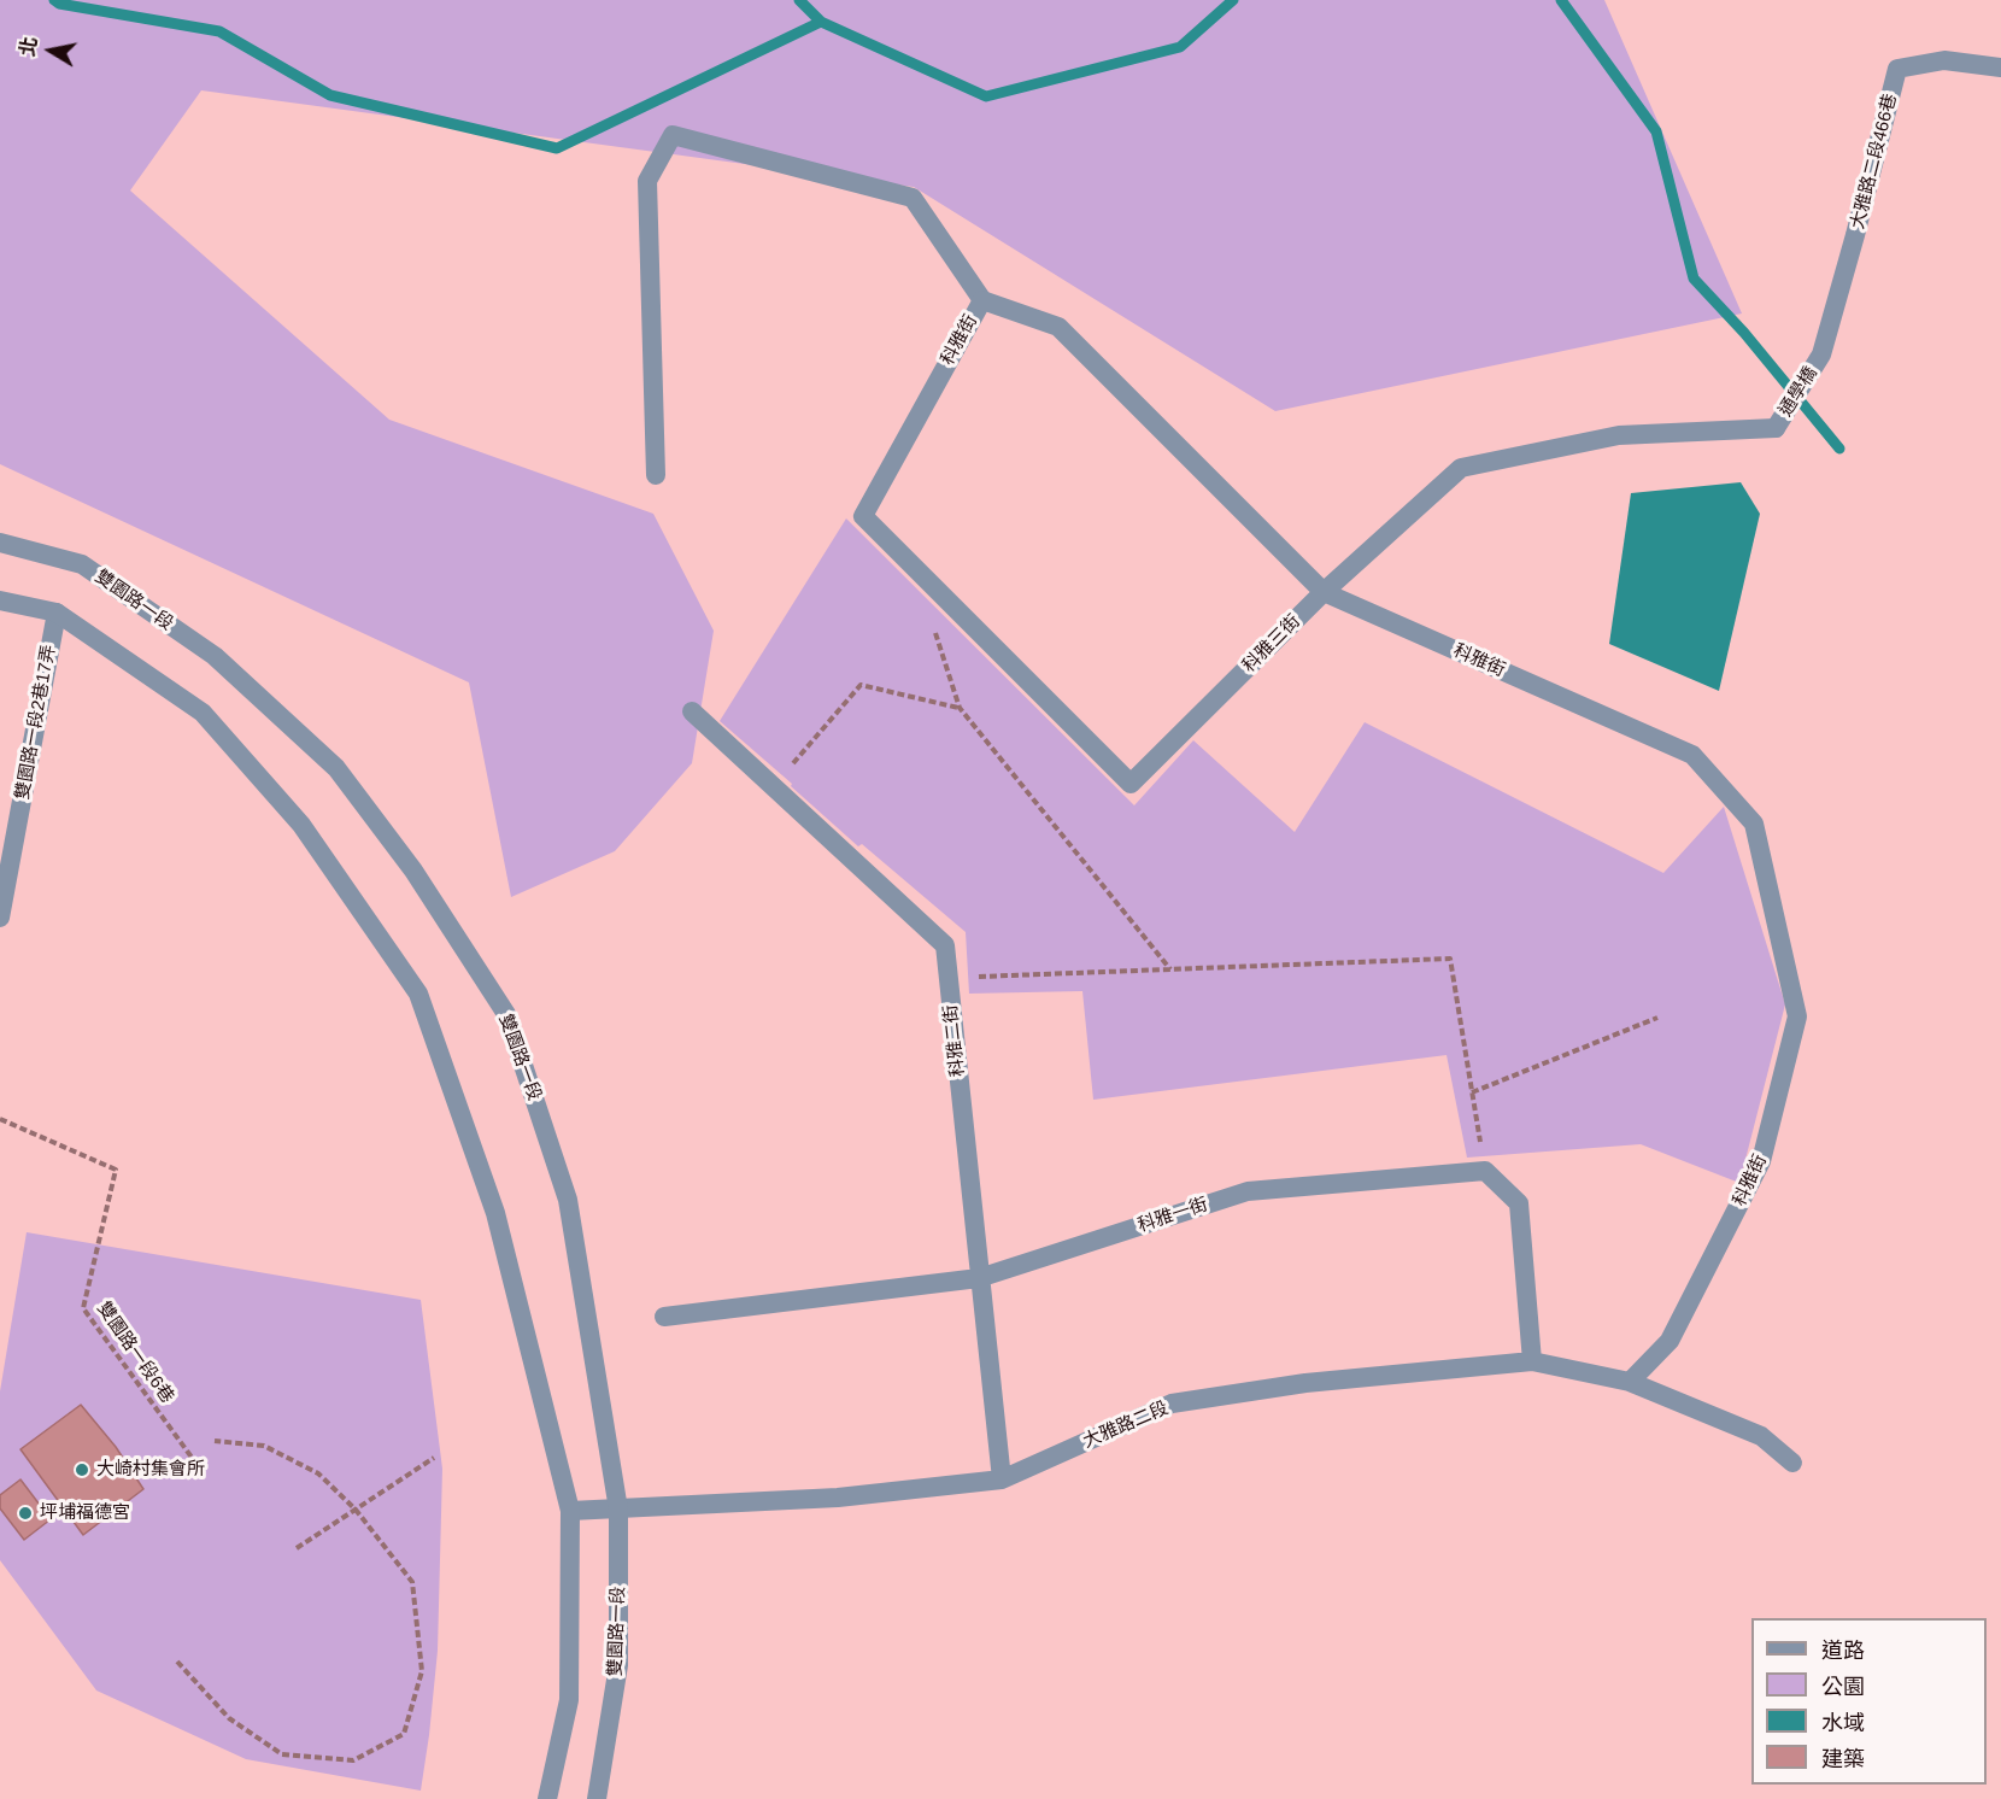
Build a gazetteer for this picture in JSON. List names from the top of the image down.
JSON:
{
  "streets": {
    "street": [
      "大雅路二段466巷",
      "科雅街",
      "通學橋",
      "雙園路一段",
      "科雅三街",
      "雙園路一段2巷17弄",
      "科雅二街",
      "科雅一街",
      "大雅路二段"
    ],
    "path": ["雙園路一段6巷"]
  },
  "crossings": [
    ["大雅路二段466巷", "通學橋"],
    ["科雅街", "科雅三街"],
    ["科雅街", "大雅路二段"],
    ["通學橋", "科雅三街"],
    ["雙園路一段", "大雅路二段"],
    ["科雅二街", "科雅一街"],
    ["科雅二街", "大雅路二段"]
  ],
  "places": ["大崎村集會所", "坪埔福德宮"],
  "legend": [
    "道路",
    "公園",
    "水域",
    "建築"
  ],
  "north": "left"
}
